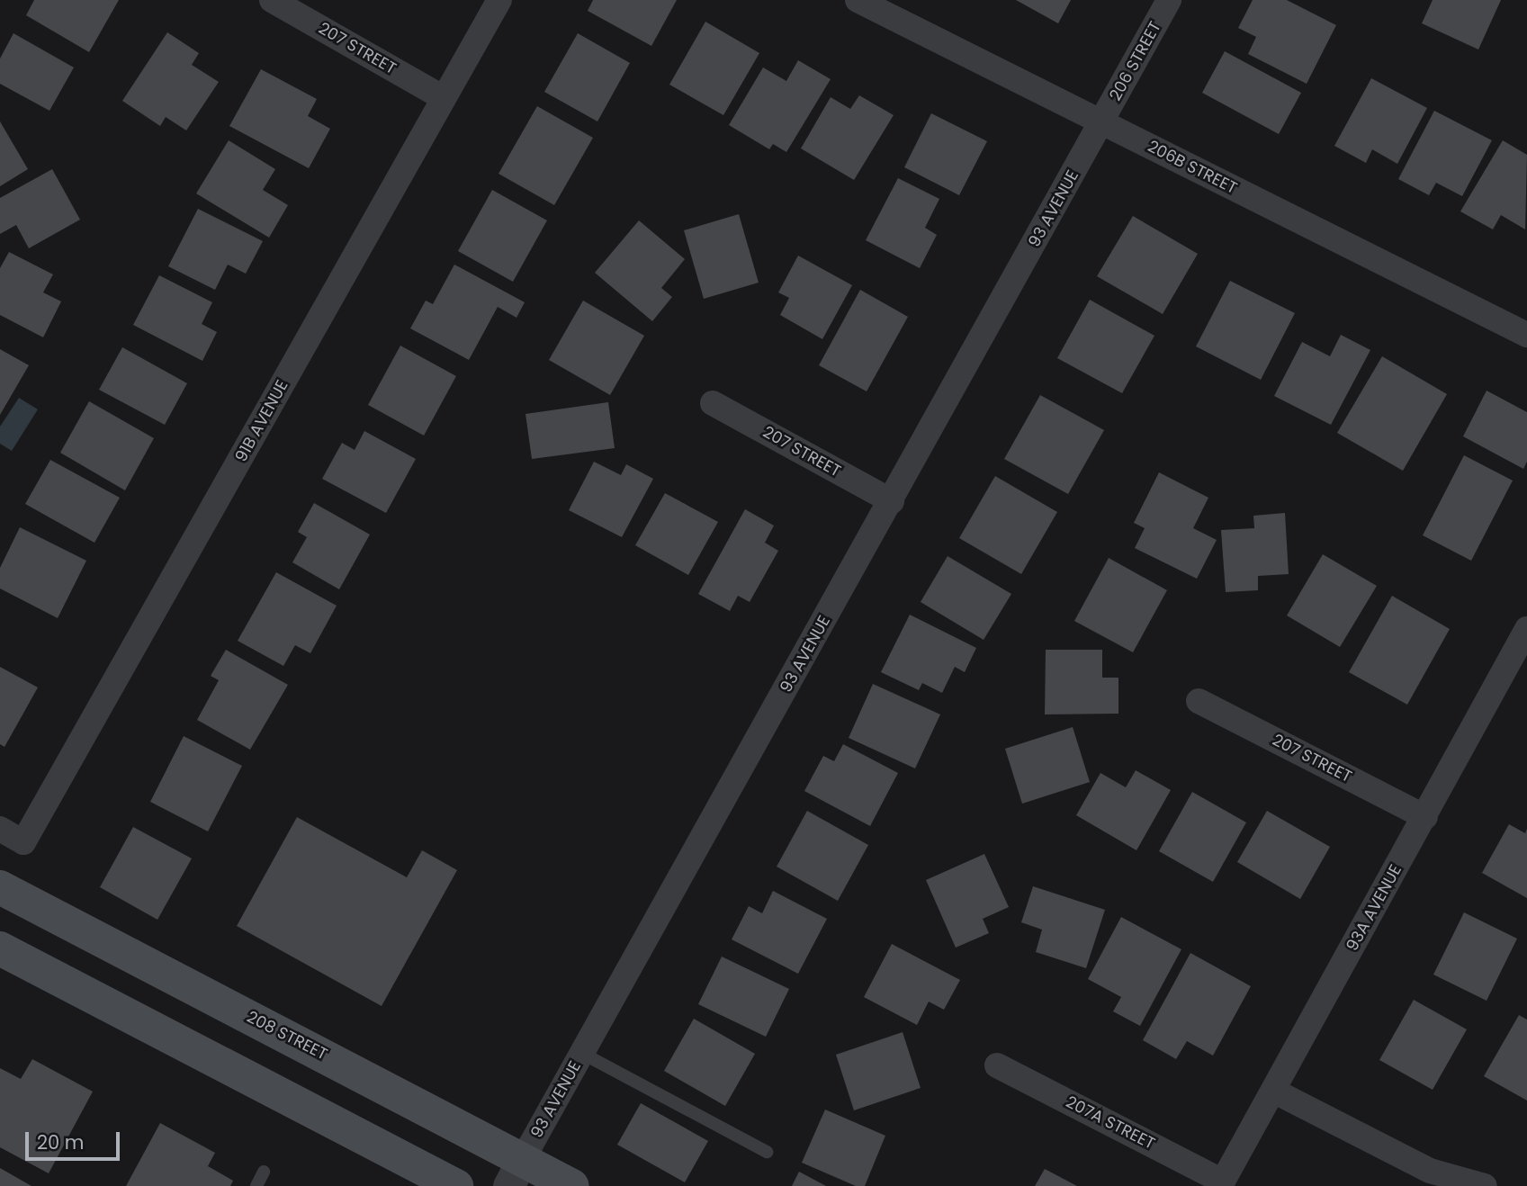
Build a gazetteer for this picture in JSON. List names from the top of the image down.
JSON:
{
  "streets": {
    "main road": ["208 STREET"],
    "street": [
      "207 STREET",
      "206 STREET",
      "206B STREET",
      "93 AVENUE",
      "91B AVENUE",
      "93A AVENUE",
      "207A STREET"
    ]
  },
  "crossings": [
    ["207 STREET", "93 AVENUE"],
    ["207 STREET", "91B AVENUE"],
    ["207 STREET", "93A AVENUE"],
    ["206 STREET", "206B STREET"],
    ["206 STREET", "93 AVENUE"],
    ["206B STREET", "93 AVENUE"],
    ["93 AVENUE", "208 STREET"],
    ["93A AVENUE", "207A STREET"]
  ],
  "scale_bar": "20 m"
}
